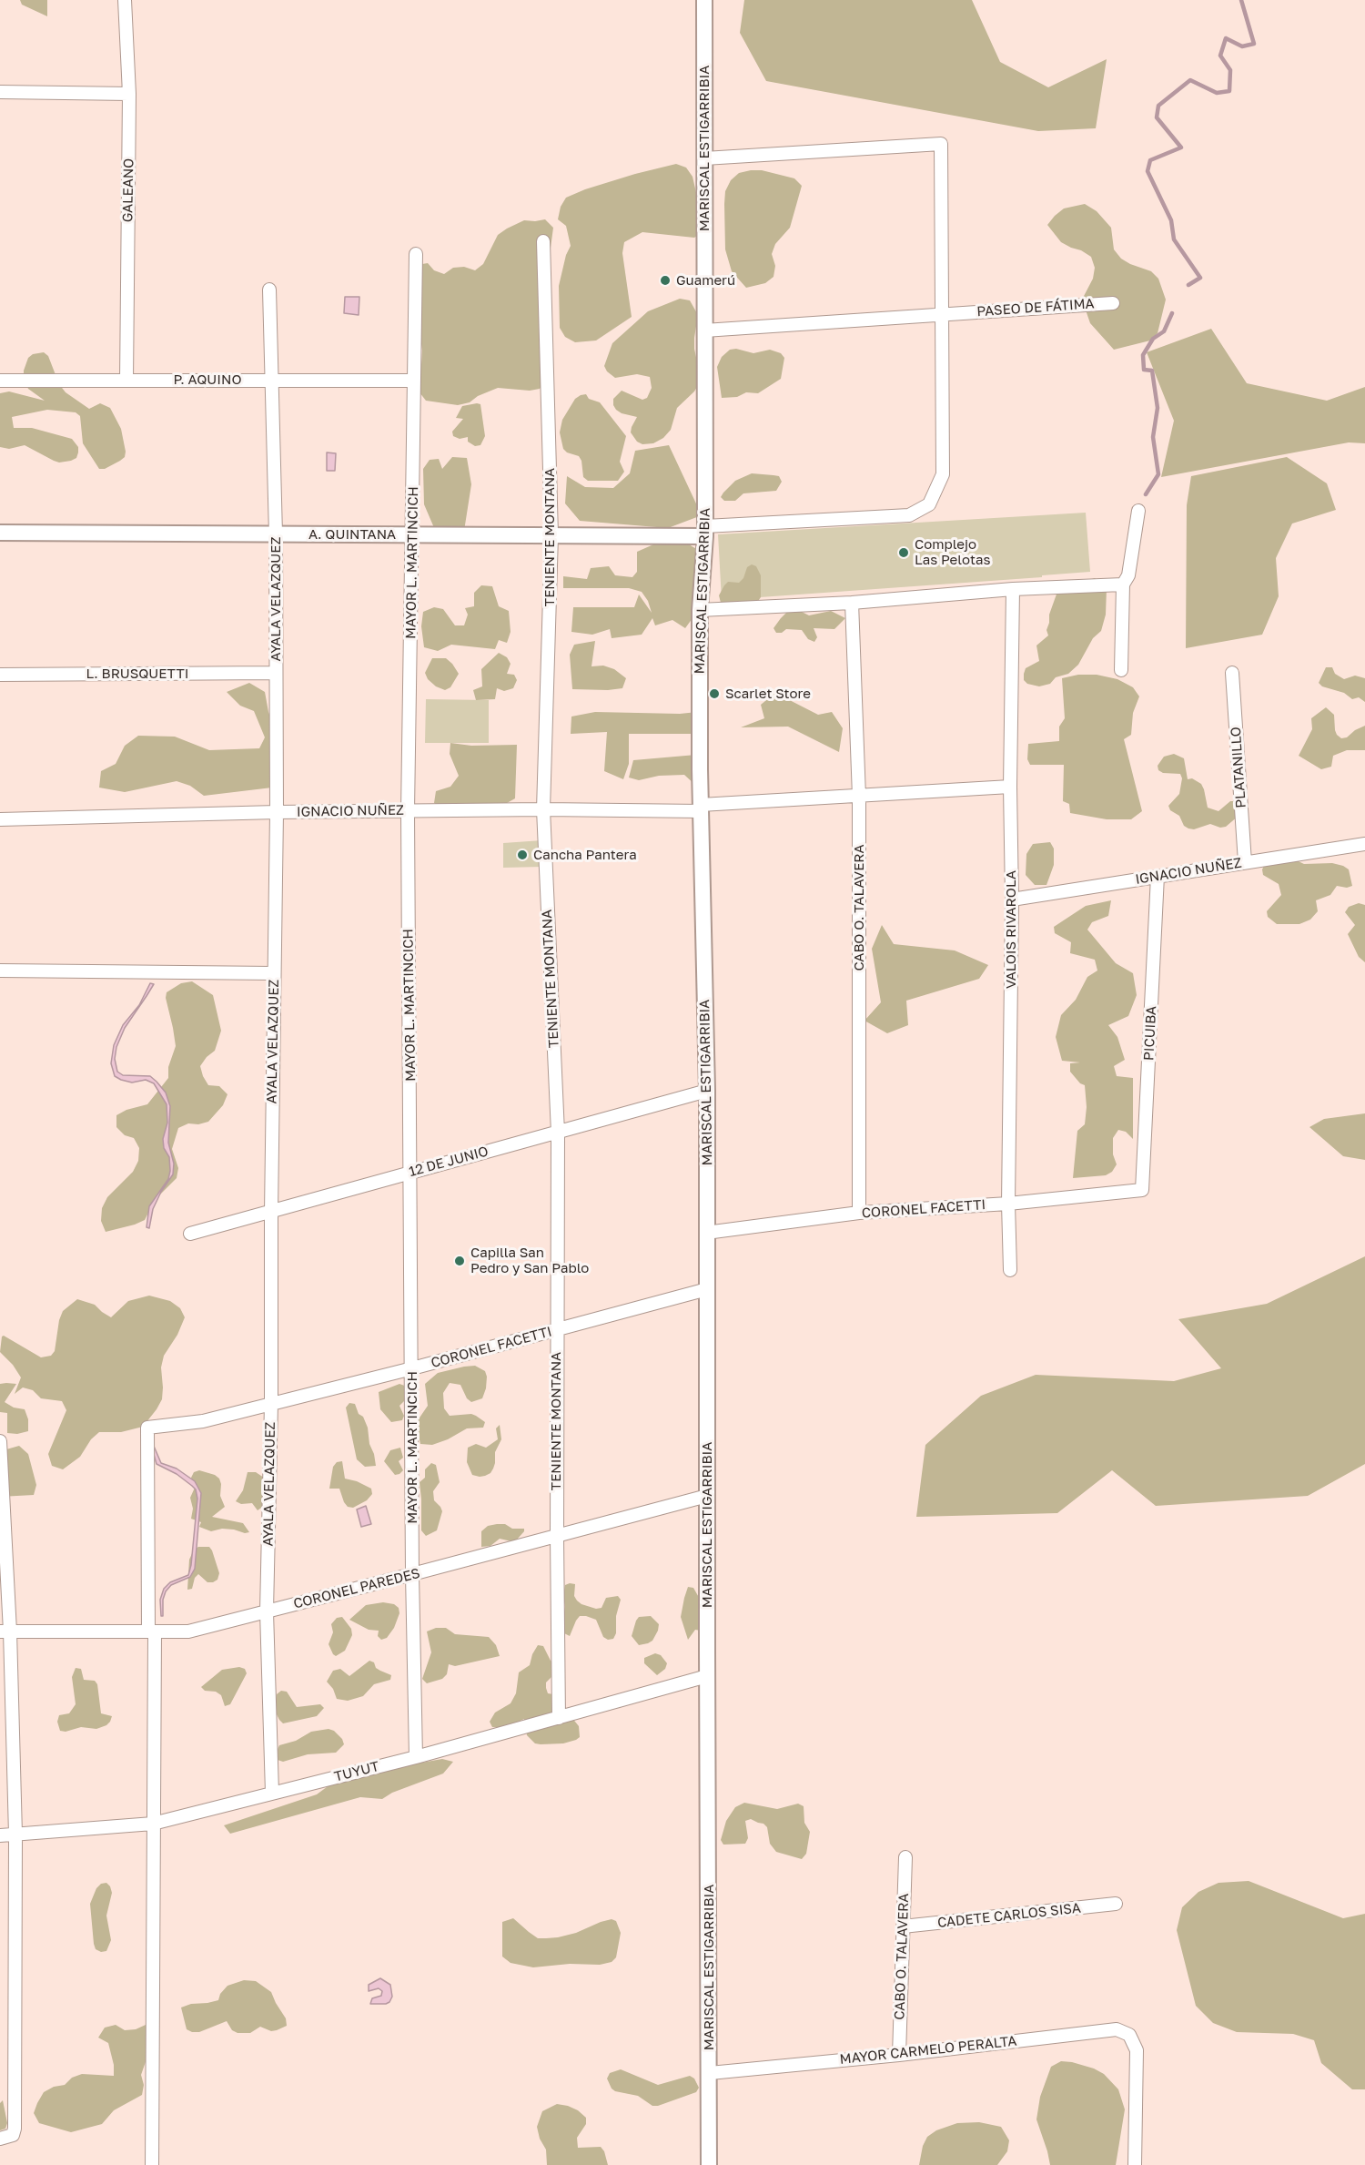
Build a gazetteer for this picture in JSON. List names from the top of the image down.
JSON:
{
  "streets": {
    "street": [
      "MARISCAL ESTIGARRIBIA",
      "GALEANO",
      "PASEO DE FÁTIMA",
      "P. AQUINO",
      "A. QUINTANA",
      "TENIENTE MONTANA",
      "MAYOR L. MARTINCICH",
      "AYALA VELAZQUEZ",
      "L. BRUSQUETTI",
      "PLATANILLO",
      "IGNACIO NUÑEZ",
      "CABO O. TALAVERA",
      "VALOIS RIVAROLA",
      "PICUIBA",
      "12 DE JUNIO",
      "CORONEL FACETTI",
      "CORONEL PAREDES",
      "TUYUT",
      "CADETE CARLOS SISA",
      "MAYOR CARMELO PERALTA"
    ]
  },
  "crossings": [
    ["MARISCAL ESTIGARRIBIA", "PASEO DE FÁTIMA"],
    ["MARISCAL ESTIGARRIBIA", "A. QUINTANA"],
    ["MARISCAL ESTIGARRIBIA", "IGNACIO NUÑEZ"],
    ["MARISCAL ESTIGARRIBIA", "12 DE JUNIO"],
    ["MARISCAL ESTIGARRIBIA", "CORONEL FACETTI"],
    ["MARISCAL ESTIGARRIBIA", "CORONEL PAREDES"],
    ["MARISCAL ESTIGARRIBIA", "TUYUT"],
    ["MARISCAL ESTIGARRIBIA", "MAYOR CARMELO PERALTA"],
    ["GALEANO", "P. AQUINO"],
    ["P. AQUINO", "MAYOR L. MARTINCICH"],
    ["P. AQUINO", "AYALA VELAZQUEZ"],
    ["A. QUINTANA", "TENIENTE MONTANA"],
    ["A. QUINTANA", "MAYOR L. MARTINCICH"],
    ["A. QUINTANA", "AYALA VELAZQUEZ"],
    ["TENIENTE MONTANA", "IGNACIO NUÑEZ"],
    ["TENIENTE MONTANA", "12 DE JUNIO"],
    ["TENIENTE MONTANA", "CORONEL FACETTI"],
    ["TENIENTE MONTANA", "CORONEL PAREDES"],
    ["TENIENTE MONTANA", "TUYUT"],
    ["MAYOR L. MARTINCICH", "IGNACIO NUÑEZ"],
    ["MAYOR L. MARTINCICH", "12 DE JUNIO"],
    ["MAYOR L. MARTINCICH", "CORONEL FACETTI"],
    ["MAYOR L. MARTINCICH", "CORONEL PAREDES"],
    ["MAYOR L. MARTINCICH", "TUYUT"],
    ["AYALA VELAZQUEZ", "L. BRUSQUETTI"],
    ["AYALA VELAZQUEZ", "IGNACIO NUÑEZ"],
    ["AYALA VELAZQUEZ", "12 DE JUNIO"],
    ["AYALA VELAZQUEZ", "CORONEL FACETTI"],
    ["AYALA VELAZQUEZ", "CORONEL PAREDES"],
    ["AYALA VELAZQUEZ", "TUYUT"],
    ["PLATANILLO", "IGNACIO NUÑEZ"],
    ["IGNACIO NUÑEZ", "CABO O. TALAVERA"],
    ["IGNACIO NUÑEZ", "VALOIS RIVAROLA"],
    ["IGNACIO NUÑEZ", "PICUIBA"],
    ["CABO O. TALAVERA", "CORONEL FACETTI"],
    ["CABO O. TALAVERA", "CADETE CARLOS SISA"],
    ["CABO O. TALAVERA", "MAYOR CARMELO PERALTA"],
    ["VALOIS RIVAROLA", "CORONEL FACETTI"],
    ["PICUIBA", "CORONEL FACETTI"],
    ["CORONEL FACETTI", "CORONEL PAREDES"]
  ],
  "places": [
    "Guamerú",
    "Complejo Las Pelotas",
    "Scarlet Store",
    "Cancha Pantera",
    "Capilla San Pedro y San Pablo"
  ]
}
